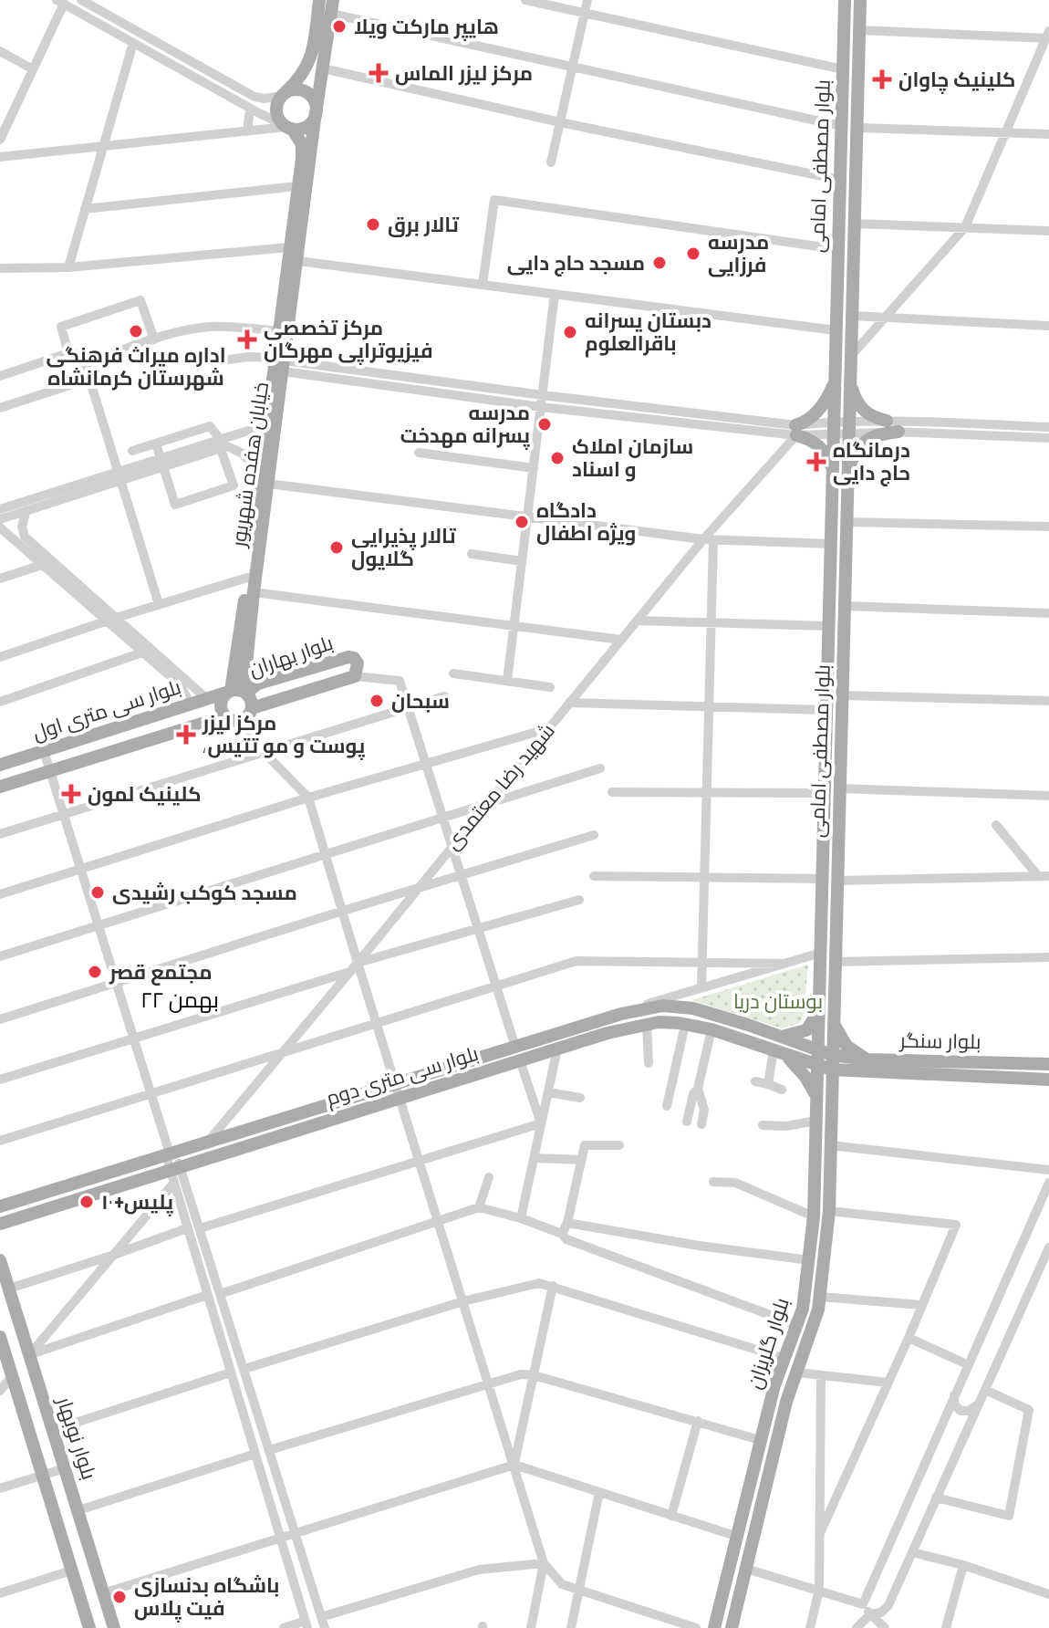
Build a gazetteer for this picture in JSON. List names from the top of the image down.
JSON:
{
  "streets": {
    "main road": [
      "بلوار مصطفی امامی",
      "خیابان هفده شهریور",
      "بلوار بهاران",
      "بلوار سی متری اول",
      "بلوار سنگر",
      "بلوار سی متری دوم",
      "بلوار گلریزان",
      "بلوار نوبهار"
    ],
    "street": ["شهید رضا معتمدی"]
  },
  "crossings": [
    ["بلوار مصطفی امامی", "بلوار سنگر"],
    ["بلوار مصطفی امامی", "بلوار سی متری دوم"],
    ["بلوار مصطفی امامی", "بلوار گلریزان"],
    ["خیابان هفده شهریور", "بلوار بهاران"],
    ["خیابان هفده شهریور", "بلوار سی متری اول"],
    ["بلوار بهاران", "بلوار سی متری اول"],
    ["شهید رضا معتمدی", "بلوار سی متری دوم"],
    ["بلوار سنگر", "بلوار سی متری دوم"],
    ["بلوار سنگر", "بلوار گلریزان"],
    ["بلوار سی متری دوم", "بلوار گلریزان"]
  ],
  "districts": ["۲۲ بهمن"],
  "parks": ["بوستان دریا"],
  "places": {
    "other": [
      "هایپر مارکت ویلا",
      "تالار برق",
      "مدرسه فرزایی",
      "مسجد حاج دایی",
      "اداره میراث فرهنگی شهرستان کرمانشاه",
      "دبستان پسرانه باقرالعلوم",
      "مدرسه پسرانه مهدخت",
      "سازمان املاک و اسناد",
      "دادگاه ویژه اطفال",
      "تالار پذیرایی گلایول",
      "سبحان",
      "مسجد کوکب رشیدی",
      "مجتمع قصر",
      "پلیس+۱۰",
      "باشگاه بدنسازی فیت پلاس"
    ],
    "health": [
      "مرکز لیزر الماس",
      "کلینیک چاوان",
      "مرکز تخصصی فیزیوتراپی مهرگان",
      "درمانگاه حاج دایی",
      "مرکز لیزر ،پوست و مو تتیس",
      "کلینیک لمون"
    ]
  }
}
